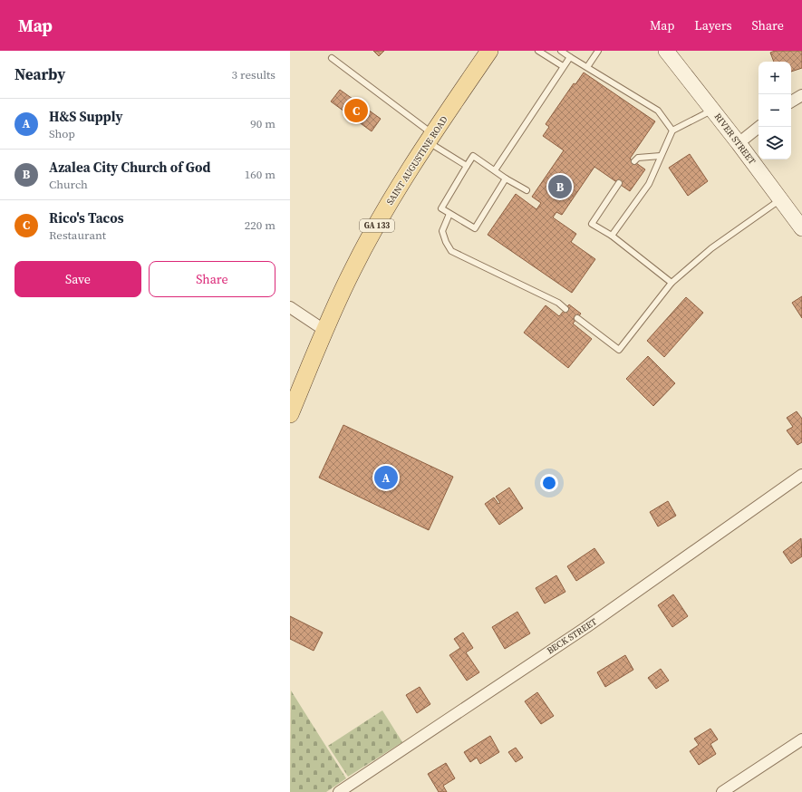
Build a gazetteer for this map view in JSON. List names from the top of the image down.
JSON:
{
  "streets": {
    "main road": ["SAINT AUGUSTINE ROAD", "GA 133"],
    "street": ["RIVER STREET", "BECK STREET"]
  },
  "page": {
    "header": "Map",
    "nav": ["Map", "Layers", "Share"],
    "heading": ["Nearby", "3 results"],
    "map_buttons": ["+", "−"],
    "pins": ["C", "B", "A"],
    "list": [
      {
        "mark": "A",
        "name": "H&S Supply",
        "note": "Shop",
        "value": "90 m"
      },
      {
        "mark": "B",
        "name": "Azalea City Church of God",
        "note": "Church",
        "value": "160 m"
      },
      {
        "mark": "C",
        "name": "Rico's Tacos",
        "note": "Restaurant",
        "value": "220 m"
      }
    ],
    "buttons": ["Save", "Share"]
  }
}
